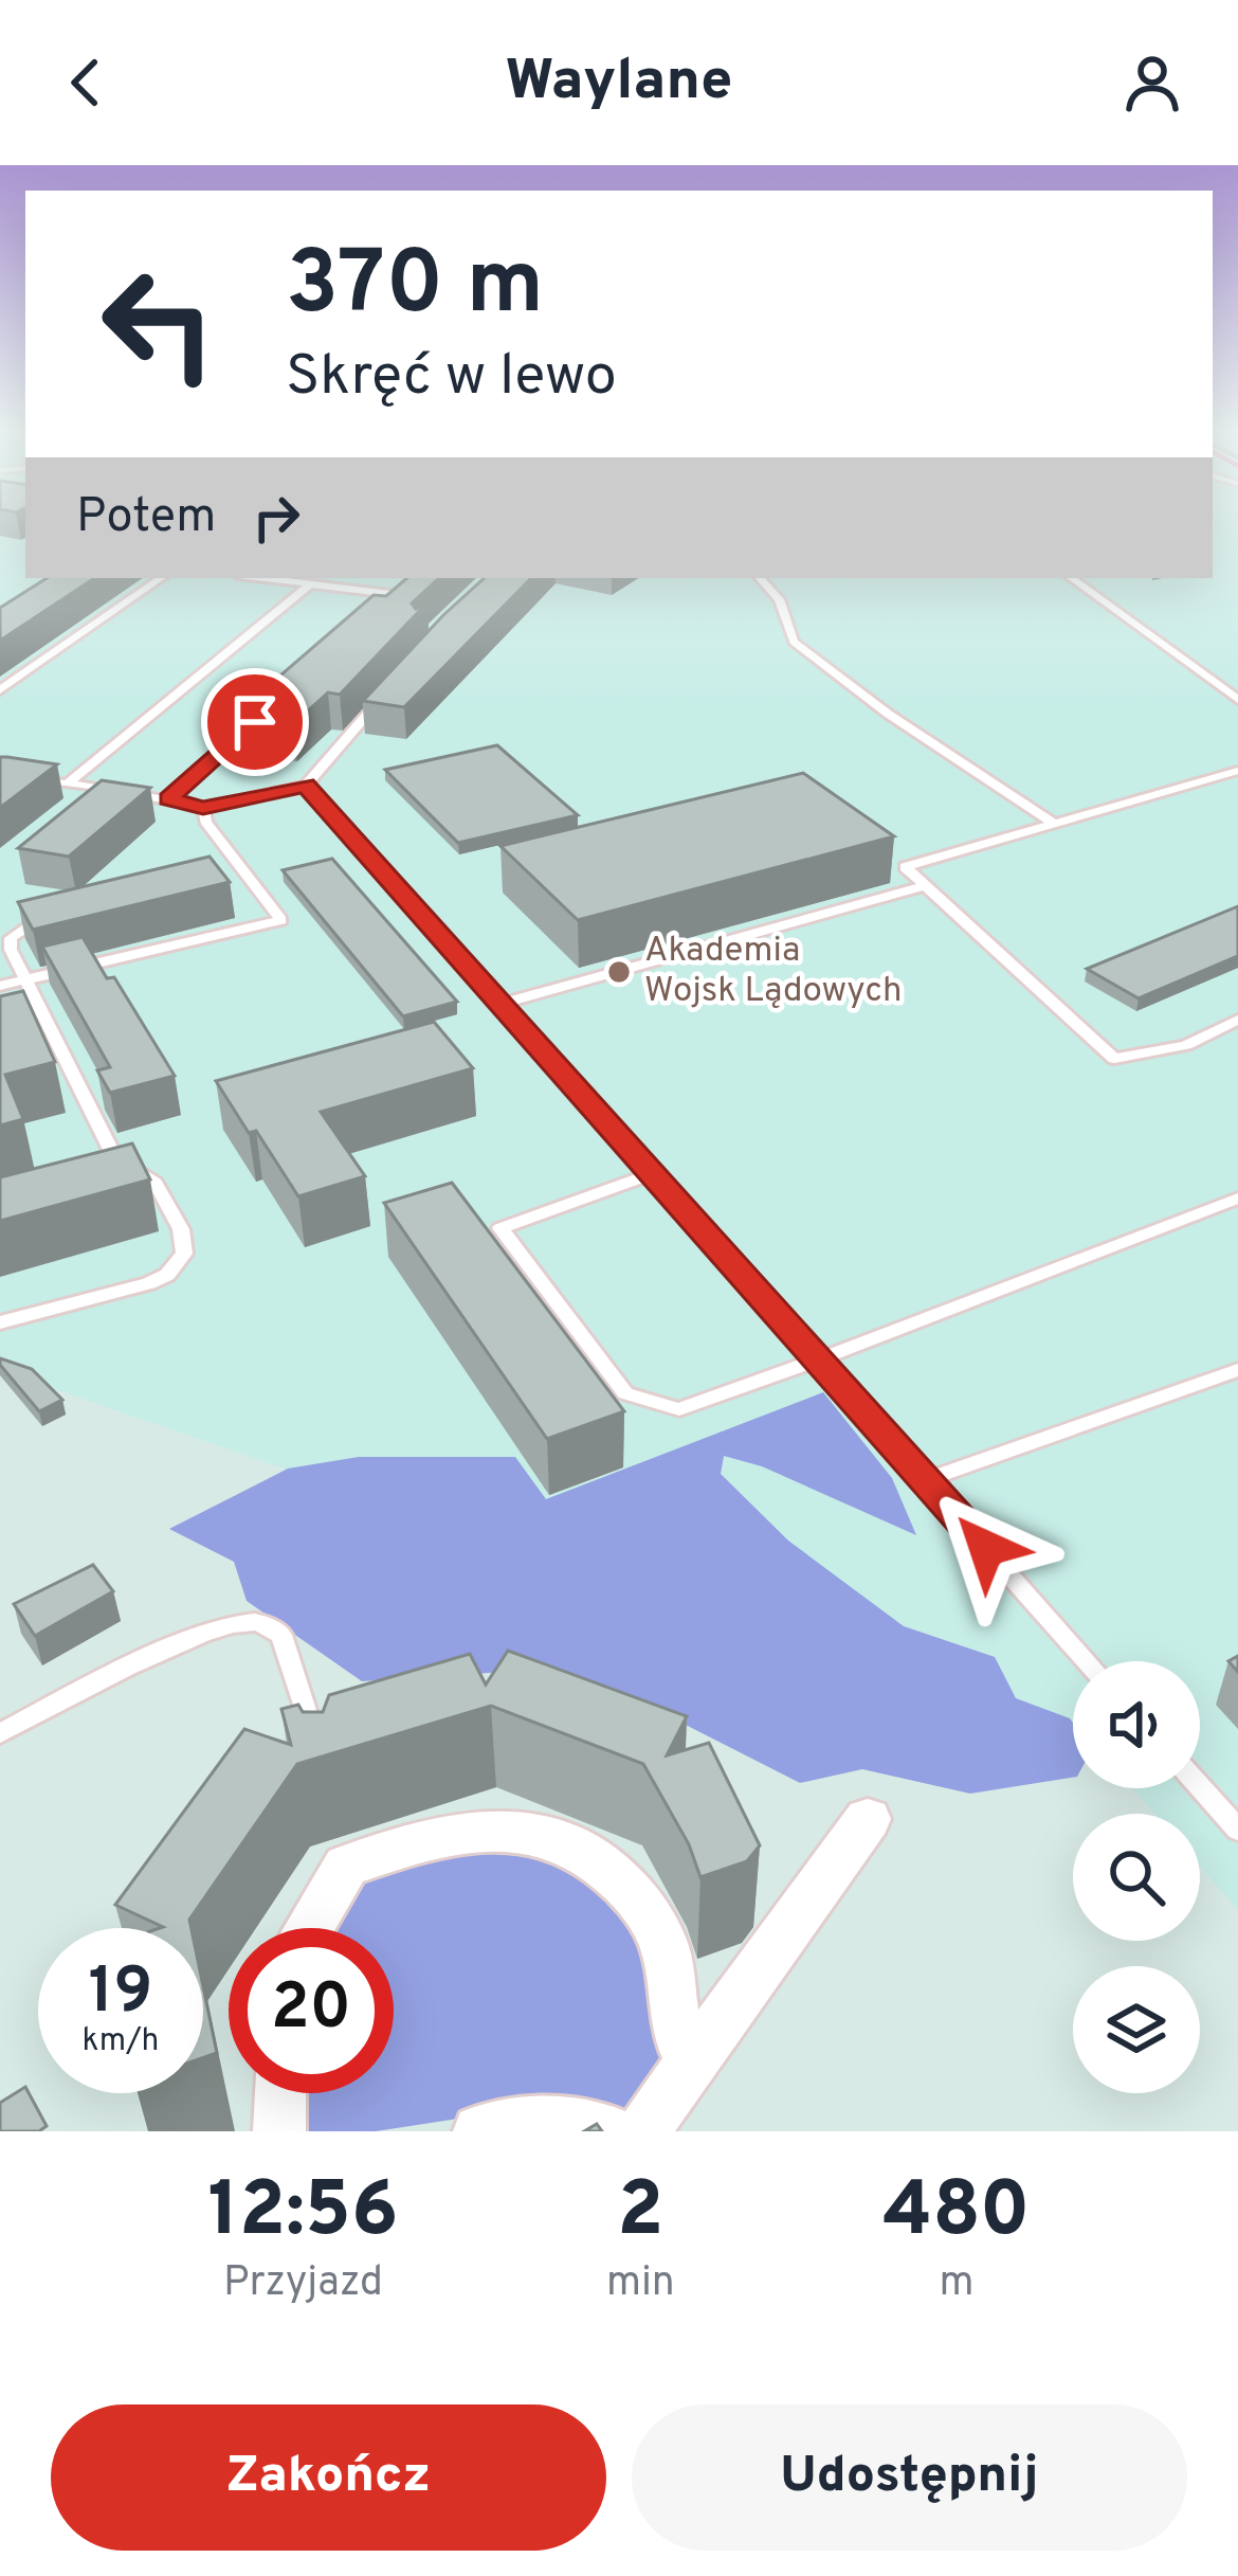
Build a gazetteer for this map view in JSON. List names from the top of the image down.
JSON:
{
  "places": ["Akademia Wojsk Lądowych"],
  "page": {
    "header": "Waylane",
    "turn": ["370 m", "Skręć w lewo"],
    "then": "Potem",
    "speed": "19 km/h",
    "limit": "20",
    "eta": [
      "12:56",
      "Przyjazd",
      "2",
      "min",
      "480",
      "m"
    ],
    "buttons": ["Zakończ", "Udostępnij"]
  }
}
